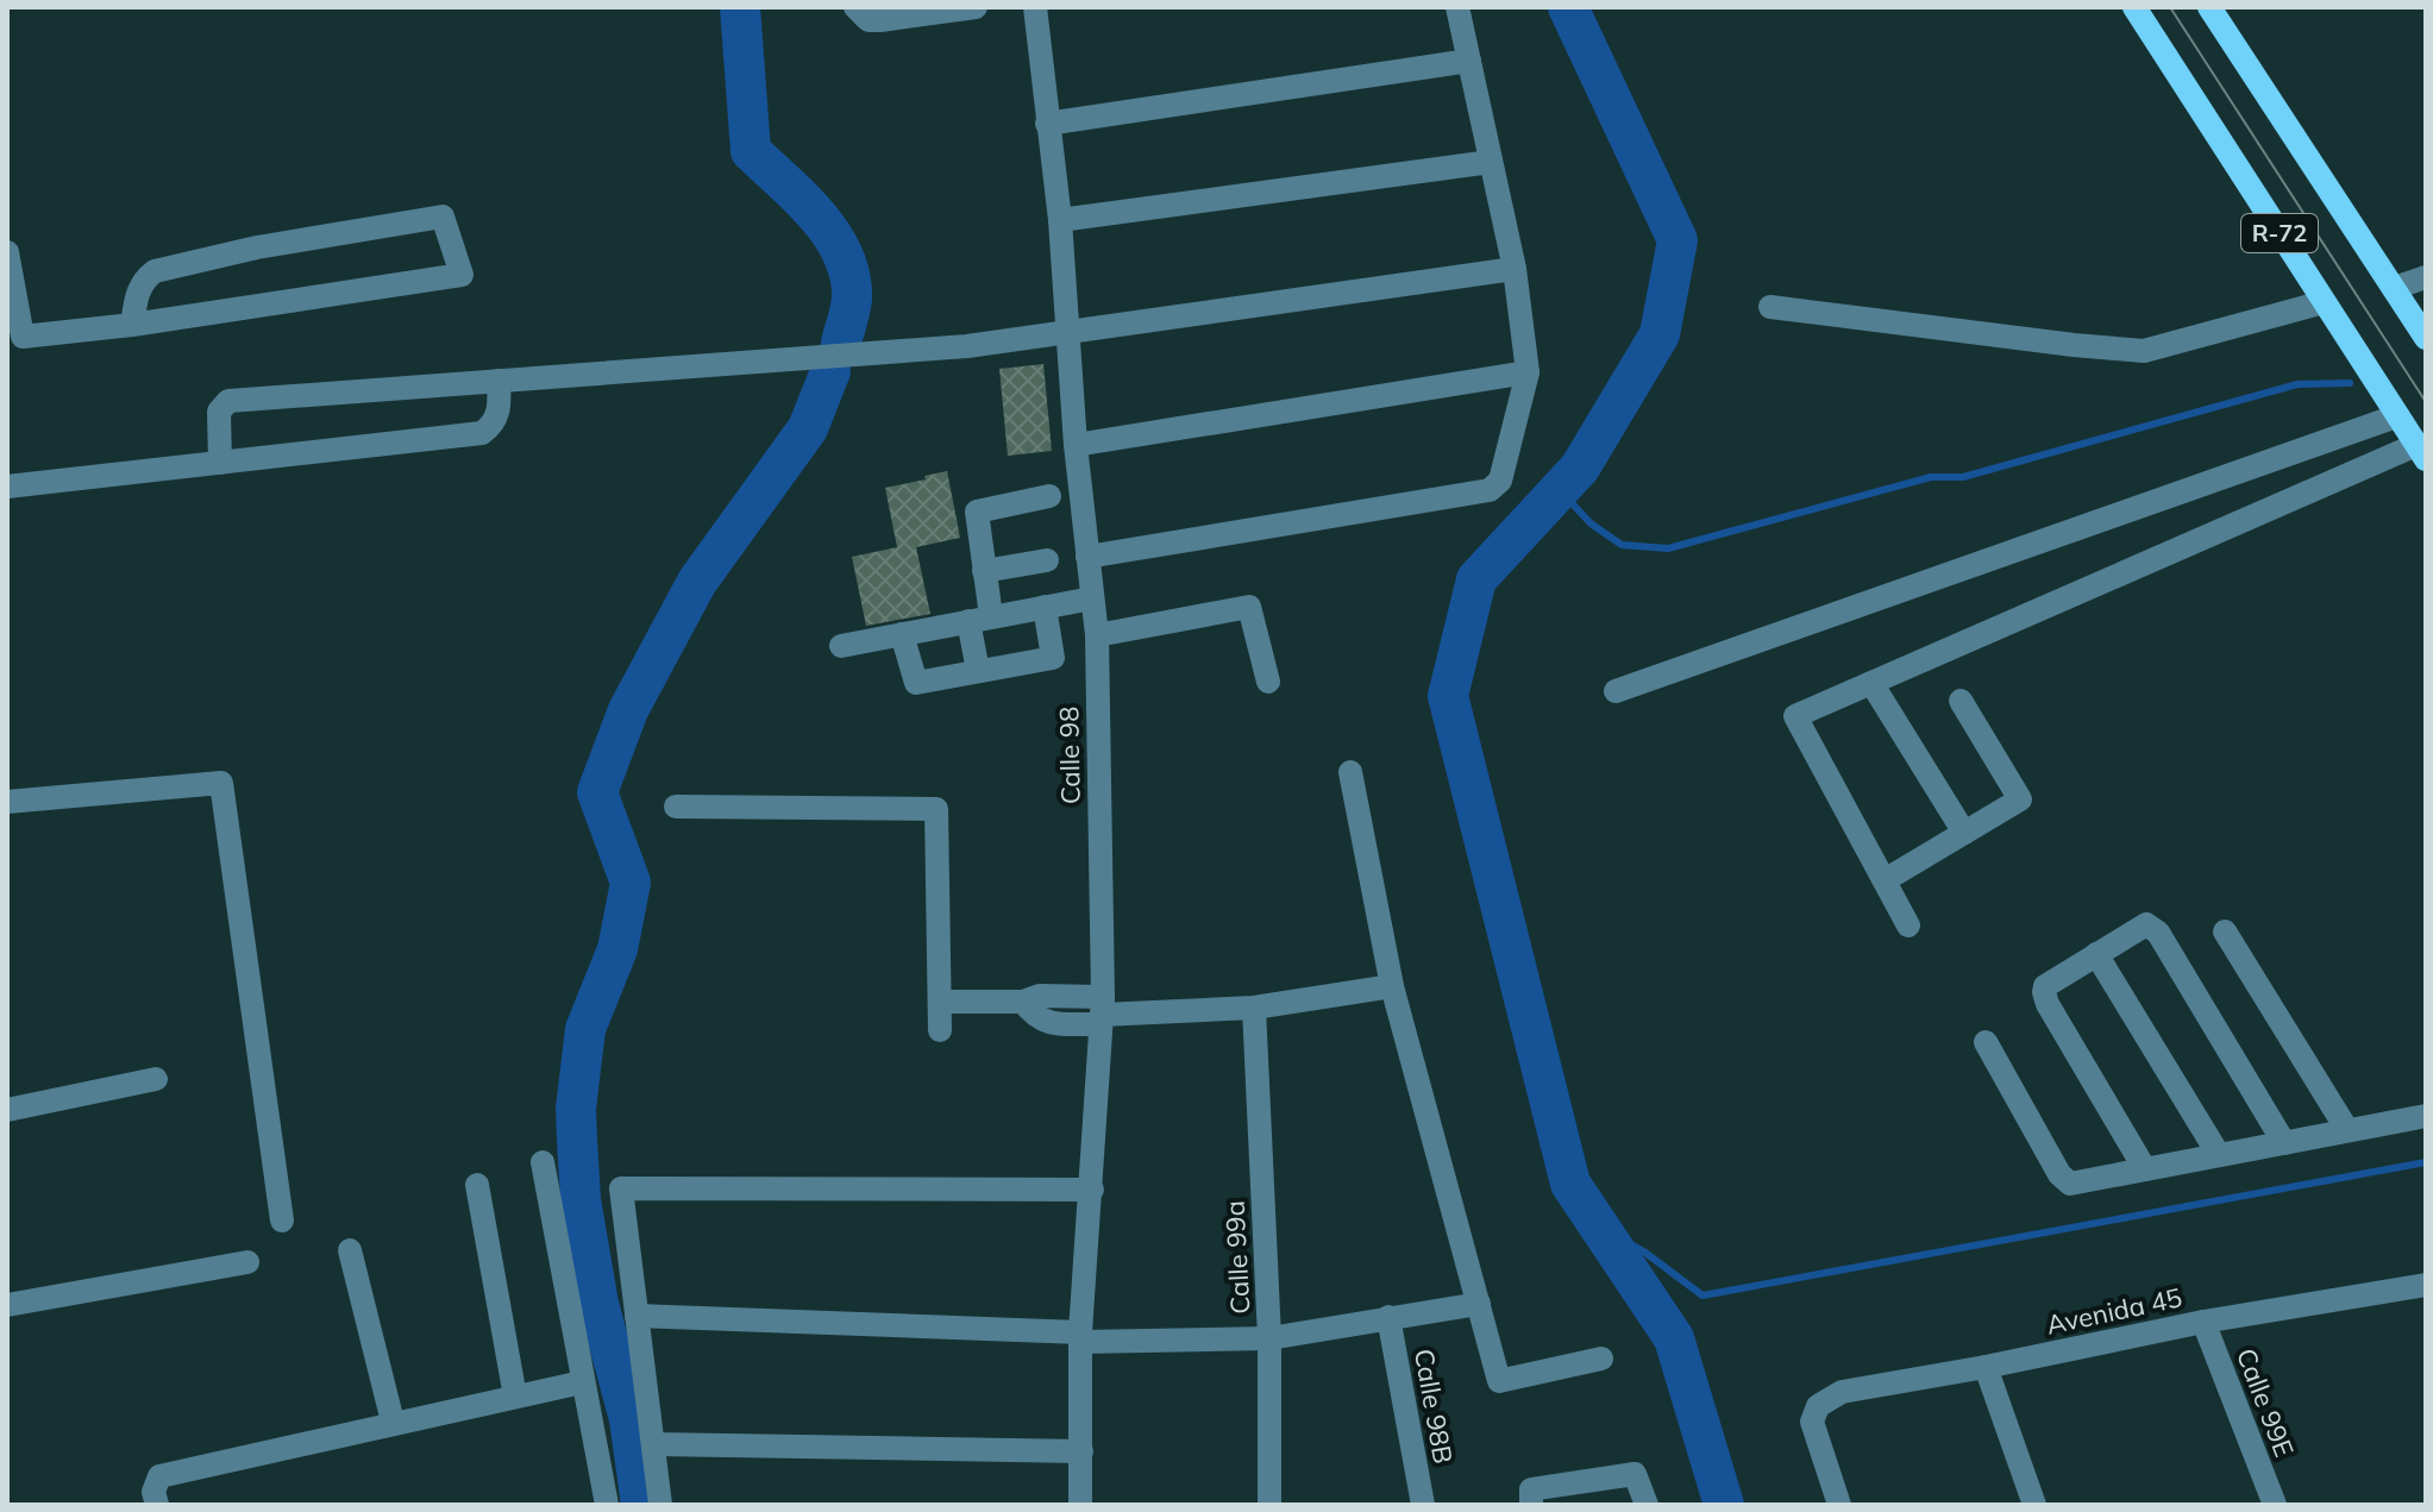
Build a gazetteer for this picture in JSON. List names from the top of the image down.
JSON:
{
  "streets": {
    "main road": ["R-72"],
    "street": [
      "Calle 98",
      "Calle 99a",
      "Avenida 45",
      "Calle 99E",
      "Calle 98B"
    ]
  },
  "crossings": [
    ["Avenida 45", "Calle 99E"]
  ]
}
